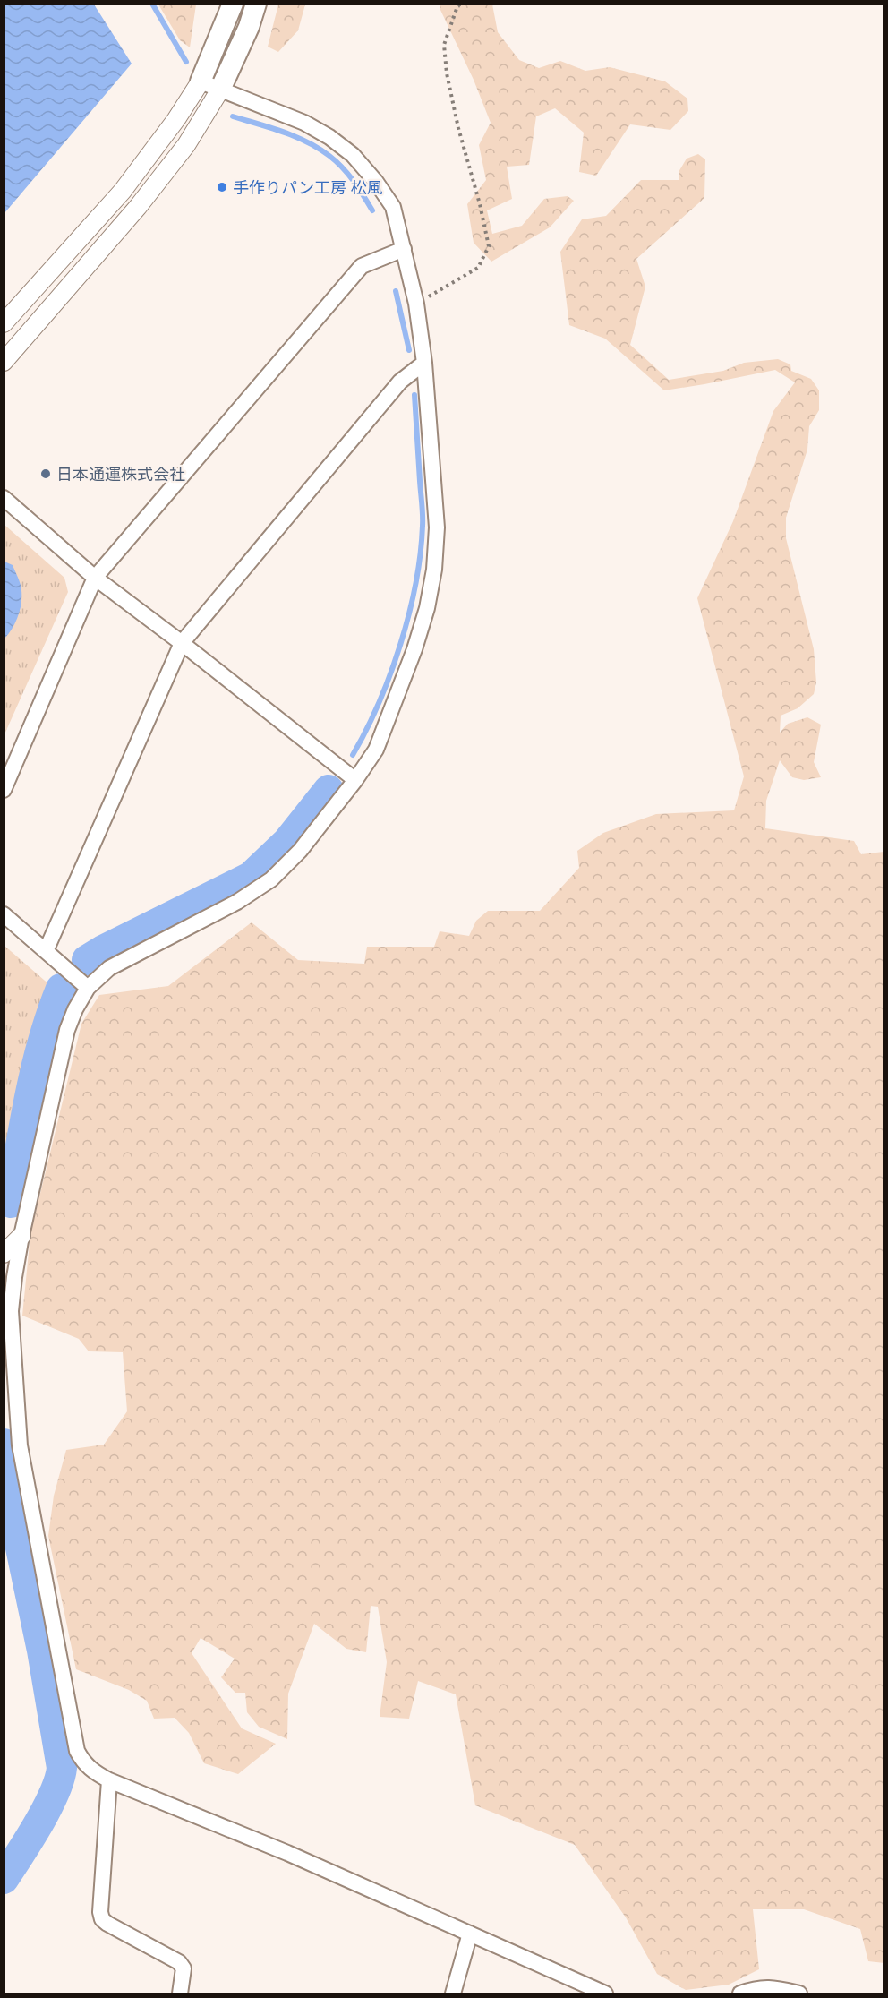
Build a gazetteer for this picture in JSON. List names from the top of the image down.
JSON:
{
  "places": ["手作りパン工房 松風", "日本通運株式会社"]
}
